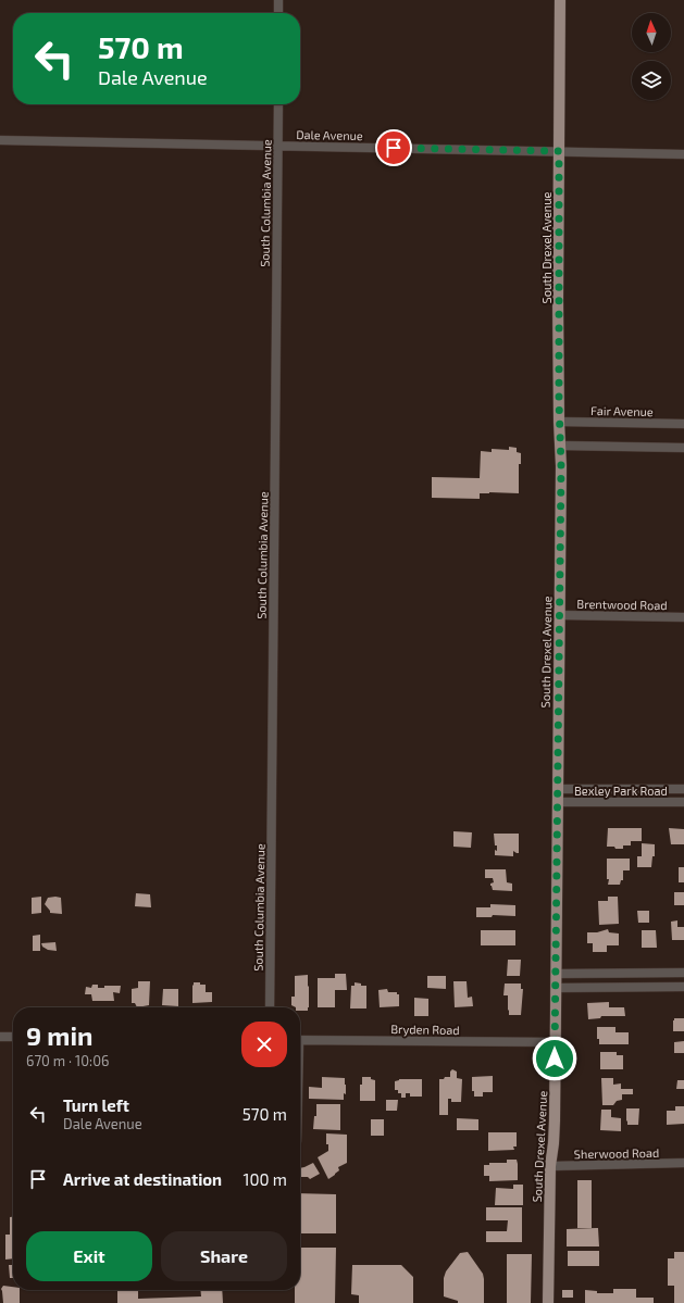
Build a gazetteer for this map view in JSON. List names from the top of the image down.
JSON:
{
  "streets": {
    "main road": ["South Drexel Avenue"],
    "street": [
      "Dale Avenue",
      "South Columbia Avenue",
      "Fair Avenue",
      "Brentwood Road",
      "Bexley Park Road",
      "Bryden Road",
      "Sherwood Road"
    ]
  },
  "crossings": [
    ["Dale Avenue", "South Columbia Avenue"],
    ["Dale Avenue", "South Drexel Avenue"],
    ["South Drexel Avenue", "Fair Avenue"],
    ["South Drexel Avenue", "Brentwood Road"],
    ["South Drexel Avenue", "Bexley Park Road"],
    ["South Drexel Avenue", "Bryden Road"],
    ["South Drexel Avenue", "Sherwood Road"]
  ],
  "north": "top",
  "page": {
    "turn": ["570 m", "Dale Avenue"],
    "heading": ["9 min", "670 m · 10:06"],
    "list": [
      {
        "name": "Turn left",
        "note": "Dale Avenue",
        "value": "570 m"
      },
      {
        "name": "Arrive at destination",
        "value": "100 m"
      }
    ],
    "buttons": ["Exit", "Share"]
  }
}
